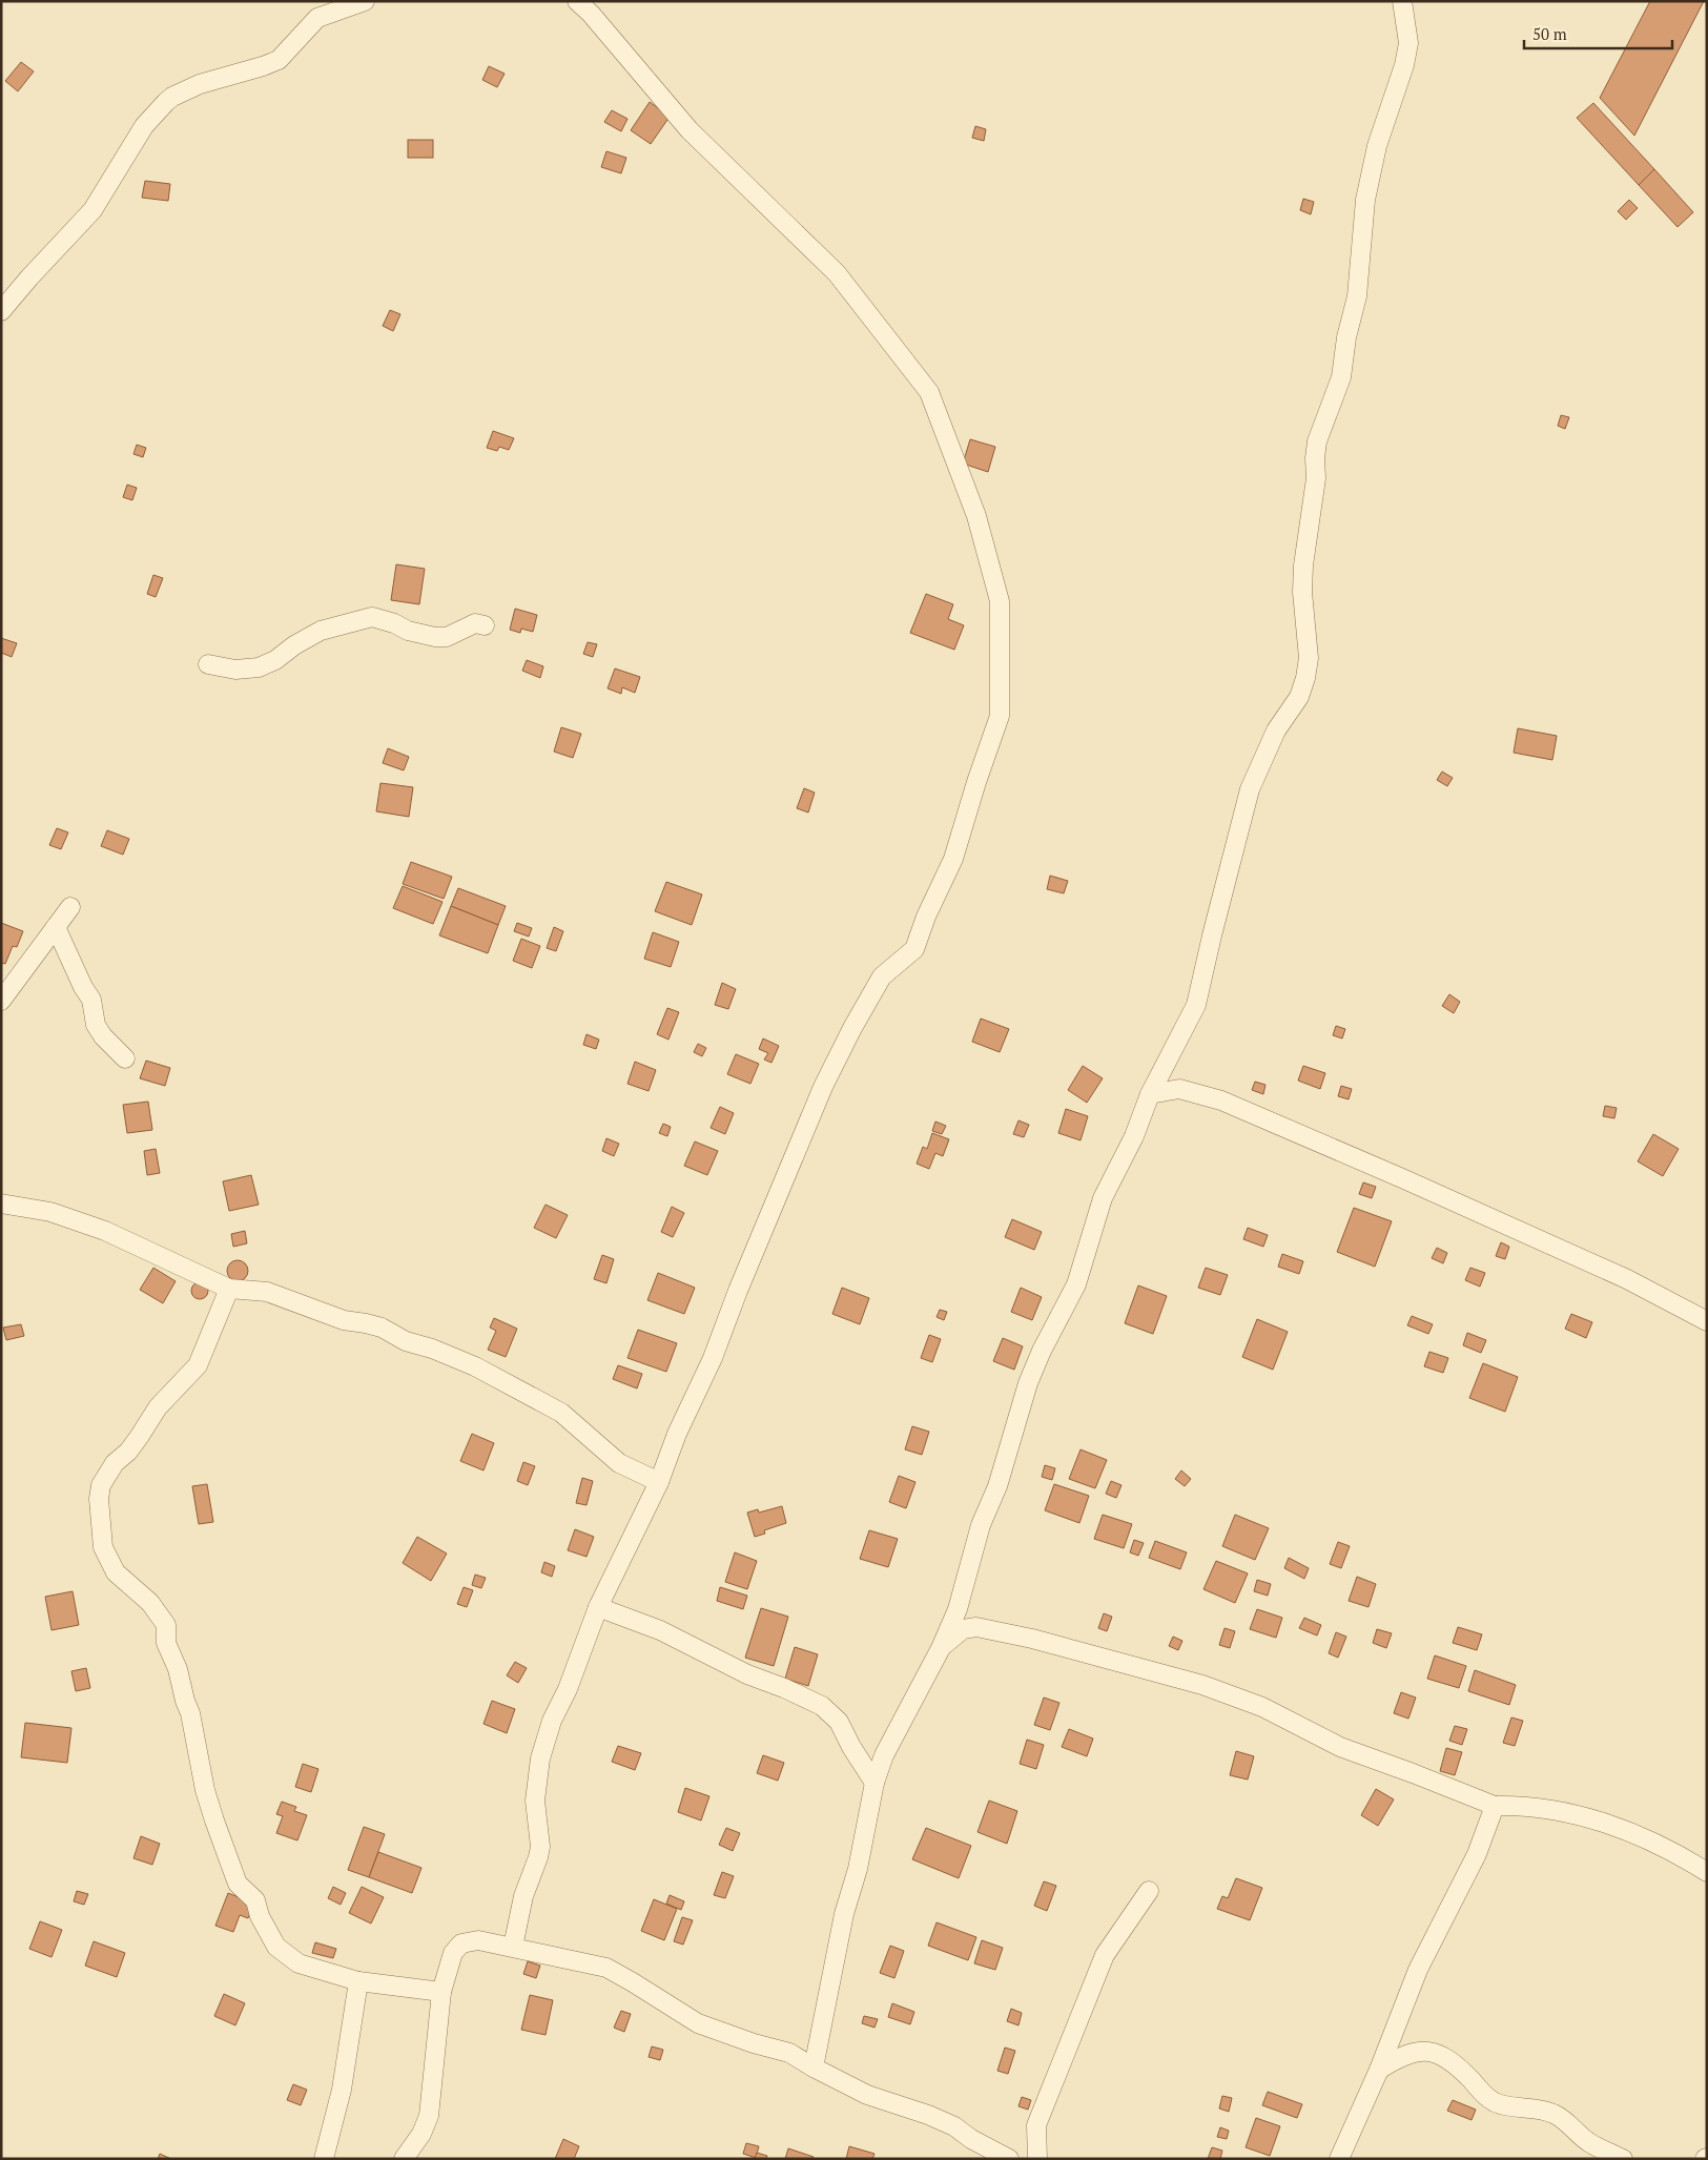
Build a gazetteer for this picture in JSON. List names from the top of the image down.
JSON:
{
  "scale_bar": "50 m"
}
